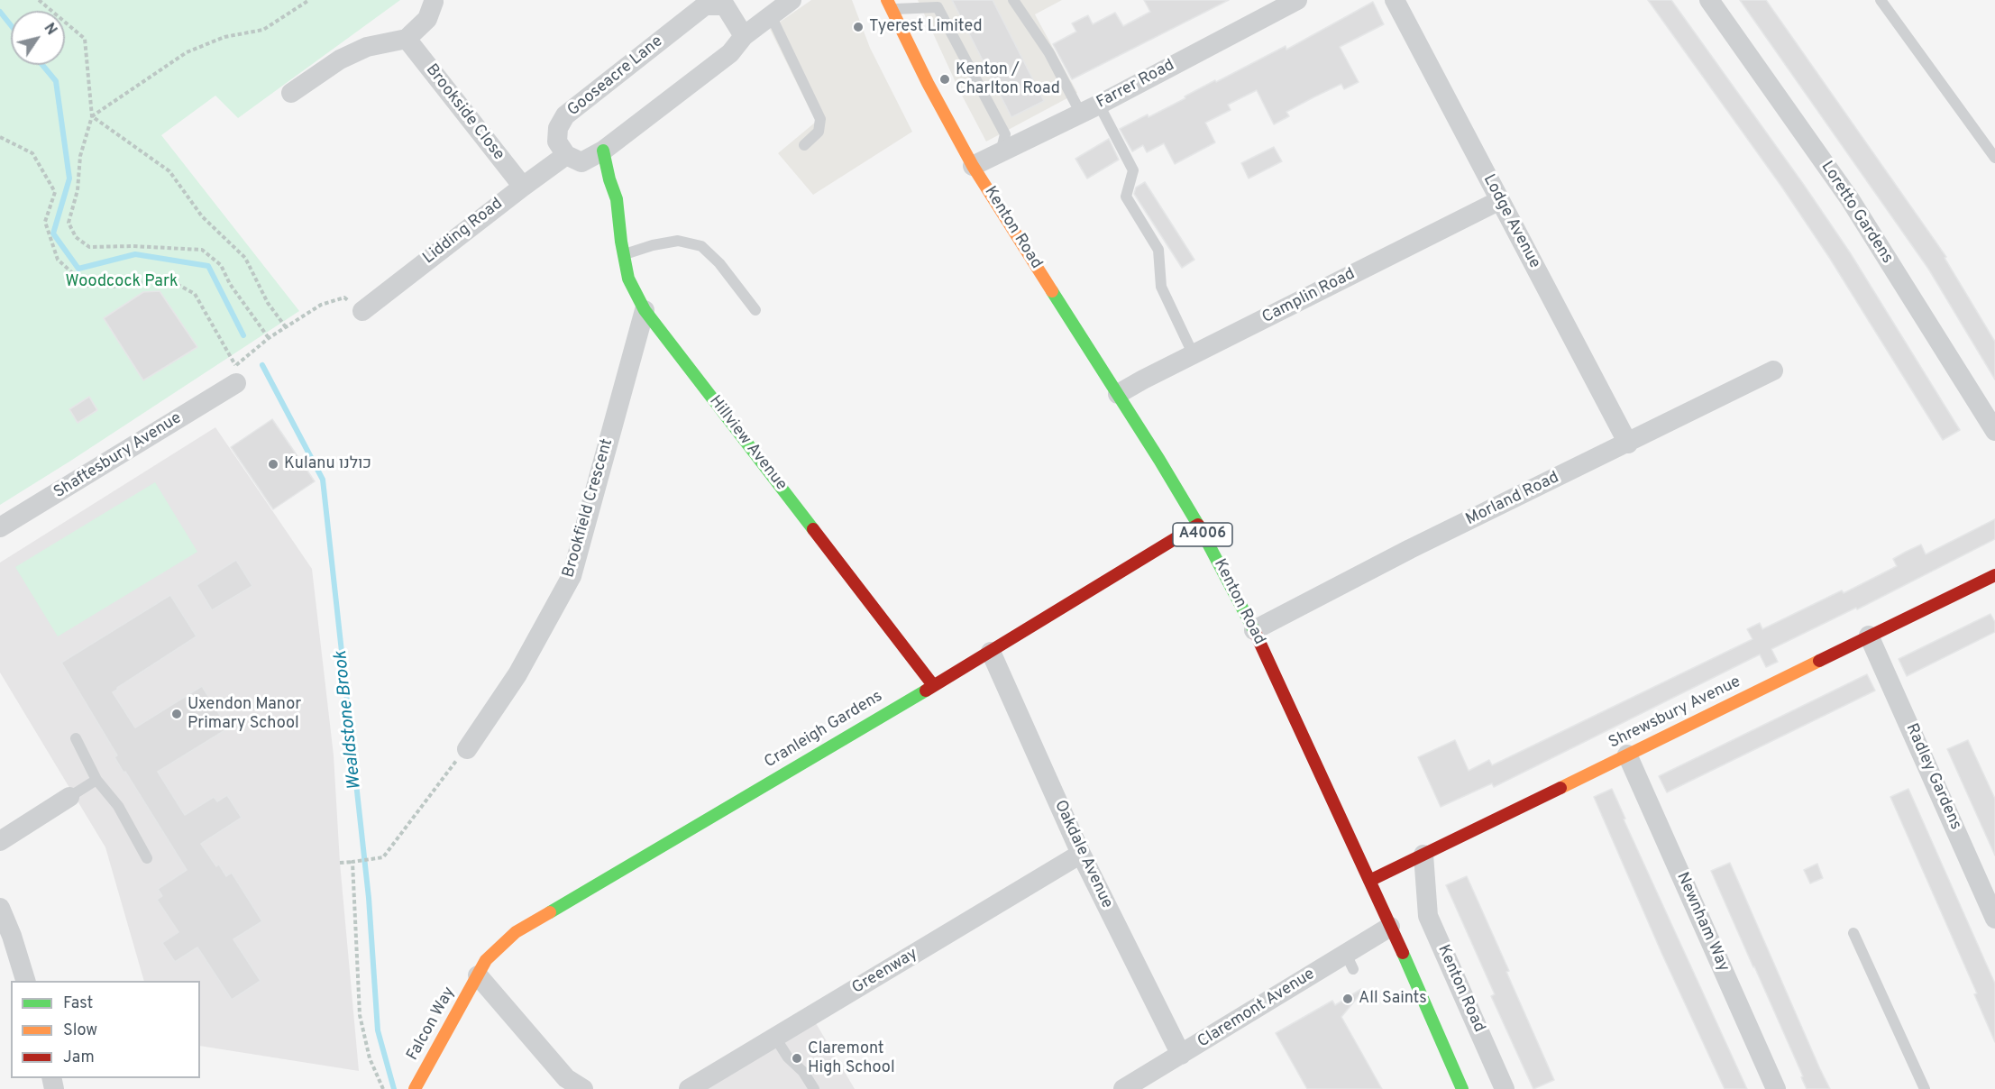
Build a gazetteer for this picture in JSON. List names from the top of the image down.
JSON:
{
  "streets": {
    "street": [
      "Gooseacre Lane",
      "Farrer Road",
      "Brookside Close",
      "Loretto Gardens",
      "Lodge Avenue",
      "Kenton Road",
      "Lidding Road",
      "Camplin Road",
      "Hillview Avenue",
      "Shaftesbury Avenue",
      "Morland Road",
      "Brookfield Crescent",
      "A4006",
      "Shrewsbury Avenue",
      "Cranleigh Gardens",
      "Radley Gardens",
      "Oakdale Avenue",
      "Newnham Way",
      "Greenway",
      "Claremont Avenue",
      "Falcon Way"
    ]
  },
  "crossings": [
    ["Gooseacre Lane", "Lidding Road"],
    ["Farrer Road", "Kenton Road"],
    ["Brookside Close", "Lidding Road"],
    ["Lodge Avenue", "Camplin Road"],
    ["Lodge Avenue", "Morland Road"],
    ["Kenton Road", "Camplin Road"],
    ["Kenton Road", "Morland Road"],
    ["Kenton Road", "Shrewsbury Avenue"],
    ["Kenton Road", "Cranleigh Gardens"],
    ["Kenton Road", "Claremont Avenue"],
    ["Hillview Avenue", "Brookfield Crescent"],
    ["Hillview Avenue", "Cranleigh Gardens"],
    ["Shrewsbury Avenue", "Radley Gardens"],
    ["Shrewsbury Avenue", "Newnham Way"],
    ["Cranleigh Gardens", "Oakdale Avenue"],
    ["Cranleigh Gardens", "Falcon Way"],
    ["Oakdale Avenue", "Greenway"],
    ["Oakdale Avenue", "Claremont Avenue"]
  ],
  "water": ["Wealdstone Brook"],
  "parks": ["Woodcock Park"],
  "places": [
    "Tyerest Limited",
    "Kenton / Charlton Road",
    "Kulanu כולנו",
    "Uxendon Manor Primary School",
    "All Saints",
    "Claremont High School"
  ],
  "legend": ["Fast", "Slow", "Jam"],
  "north": "top right"
}
